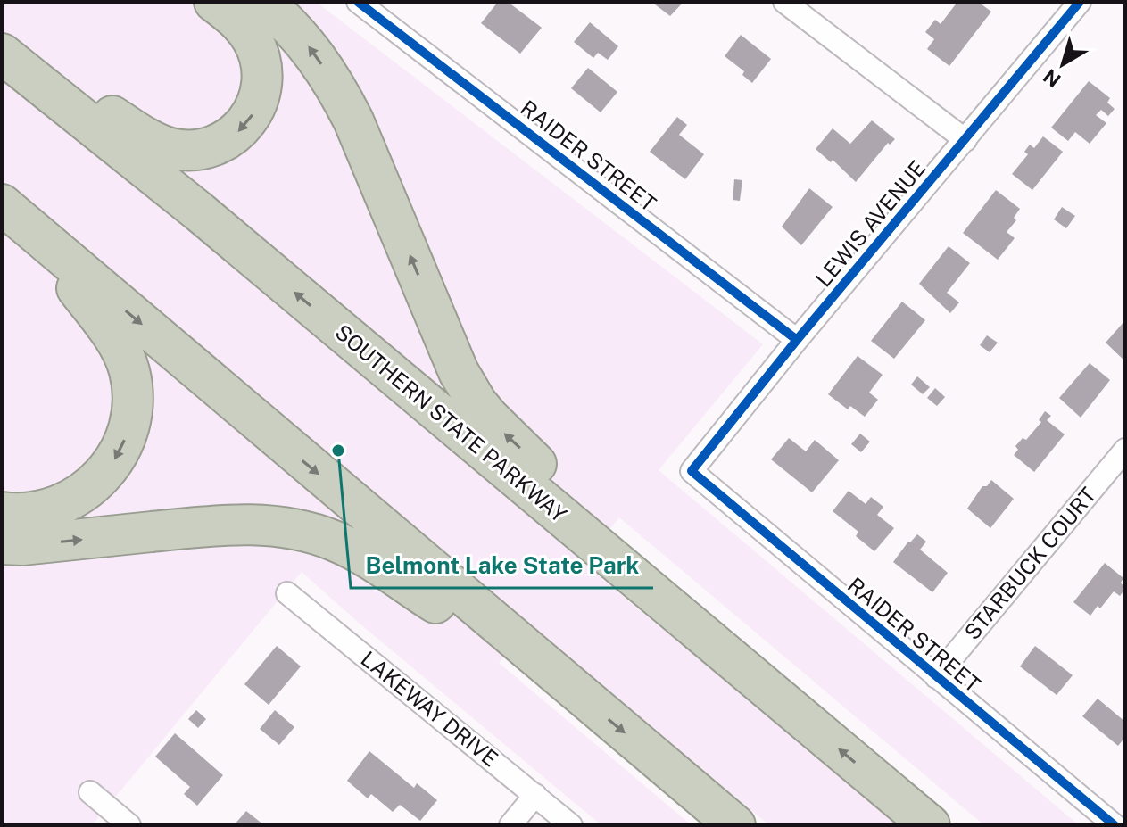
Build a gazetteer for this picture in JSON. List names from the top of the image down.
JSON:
{
  "streets": {
    "highway": ["SOUTHERN STATE PARKWAY"],
    "street": [
      "RAIDER STREET",
      "LEWIS AVENUE",
      "STARBUCK COURT",
      "LAKEWAY DRIVE"
    ]
  },
  "crossings": [
    ["RAIDER STREET", "LEWIS AVENUE"],
    ["RAIDER STREET", "STARBUCK COURT"]
  ],
  "places": ["Belmont Lake State Park"],
  "north": "bottom left"
}
